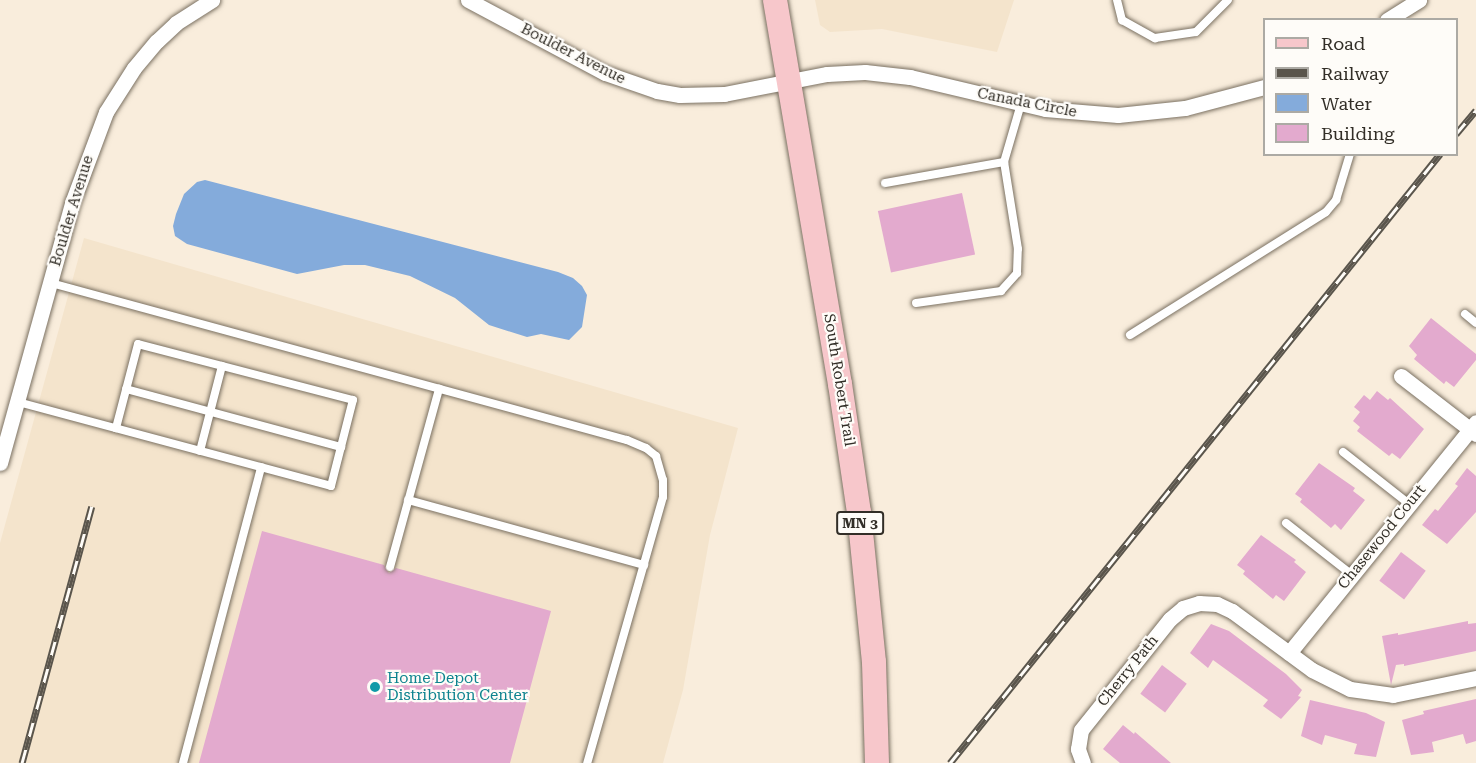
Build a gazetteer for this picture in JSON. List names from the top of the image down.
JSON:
{
  "streets": {
    "main road": ["South Robert Trail", "MN 3"],
    "street": [
      "Boulder Avenue",
      "Canada Circle",
      "Chasewood Court",
      "Cherry Path"
    ]
  },
  "crossings": [
    ["Boulder Avenue", "Canada Circle"],
    ["Boulder Avenue", "South Robert Trail"],
    ["Canada Circle", "South Robert Trail"],
    ["Chasewood Court", "Cherry Path"]
  ],
  "places": ["Home Depot Distribution Center"],
  "legend": [
    "Road",
    "Railway",
    "Water",
    "Building"
  ]
}
